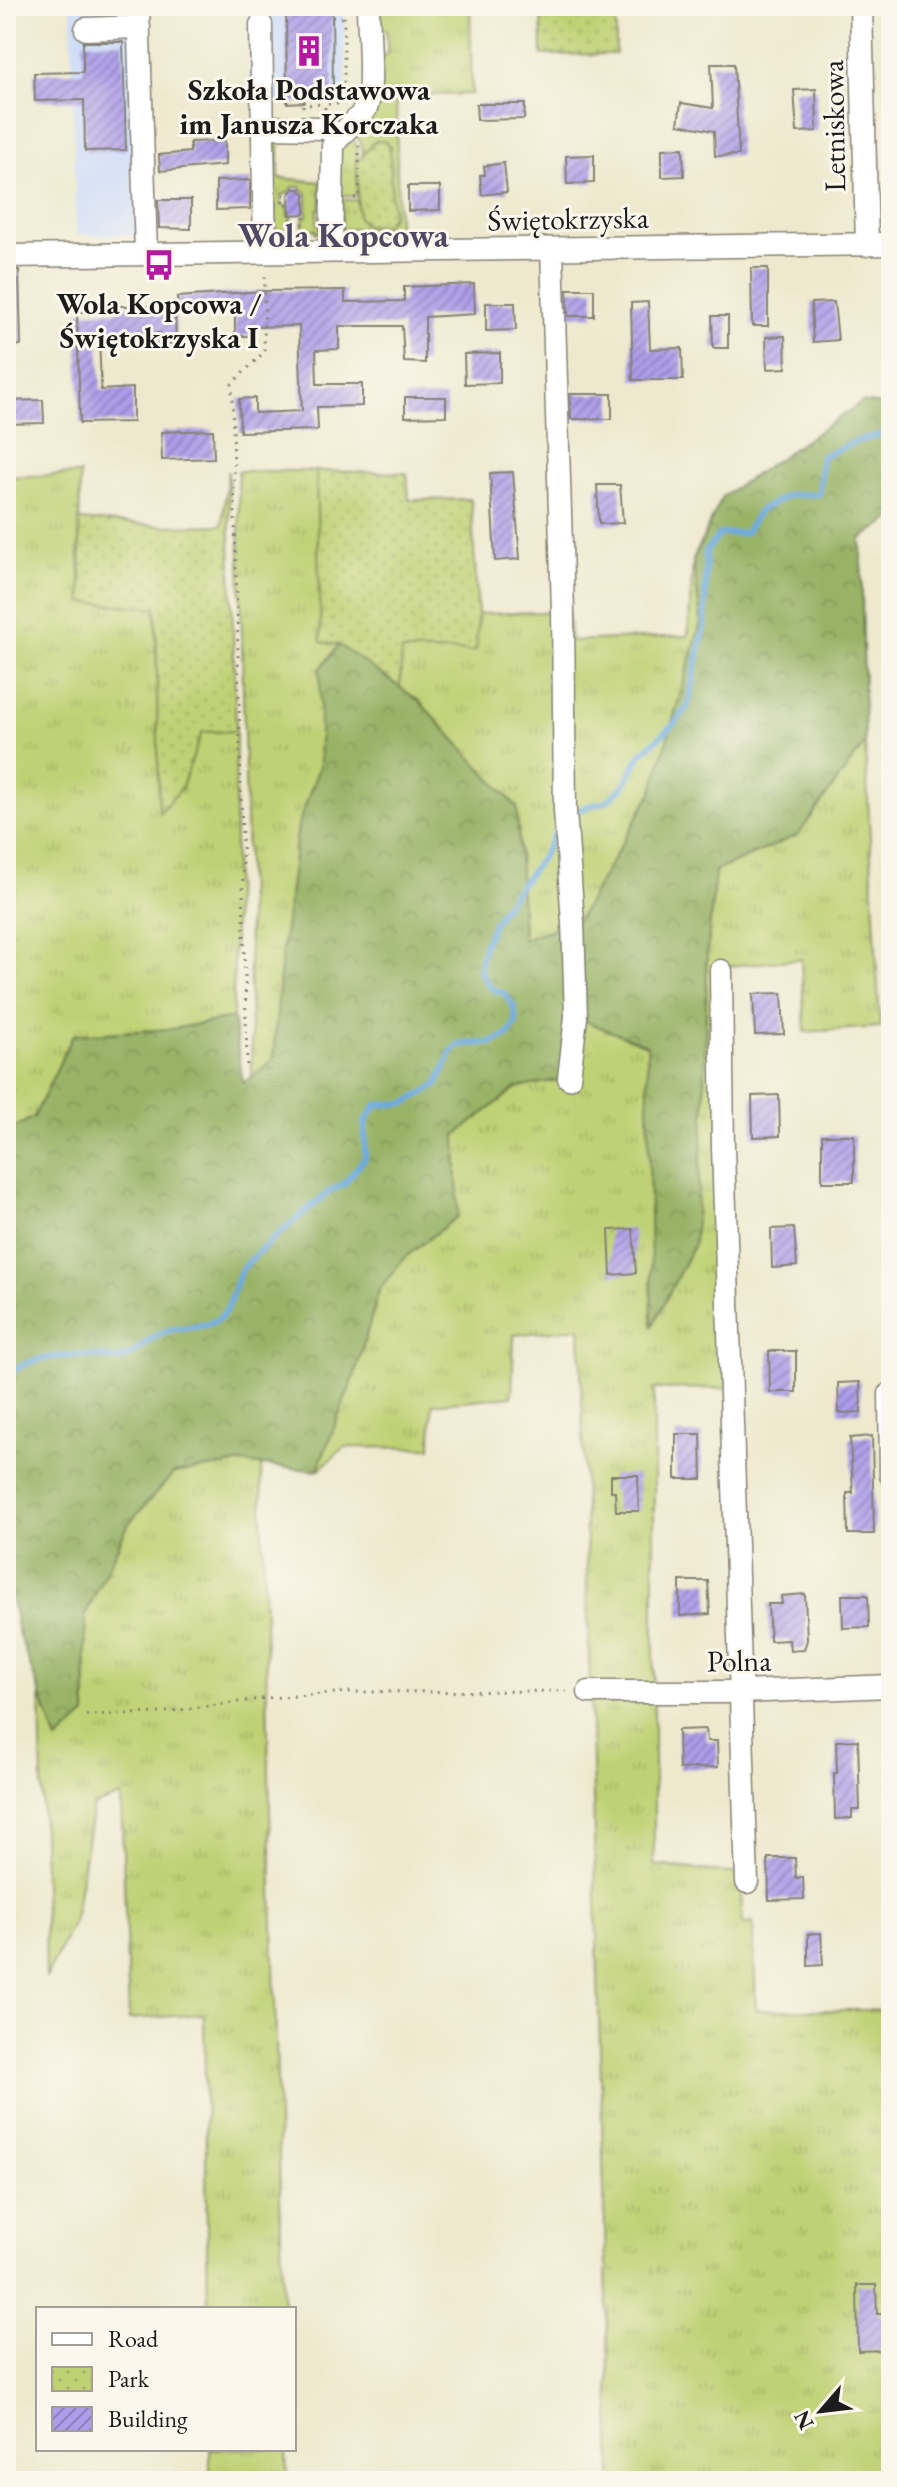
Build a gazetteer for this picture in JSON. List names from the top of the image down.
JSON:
{
  "streets": {
    "street": ["Letniskowa", "Świętokrzyska", "Polna"]
  },
  "crossings": [
    ["Letniskowa", "Świętokrzyska"]
  ],
  "districts": ["Wola Kopcowa"],
  "places": {
    "building": ["Szkoła Podstawowa im Janusza Korczaka"],
    "bus stop": ["Wola Kopcowa / Świętokrzyska I"]
  },
  "legend": ["Road", "Park", "Building"],
  "north": "bottom left"
}
